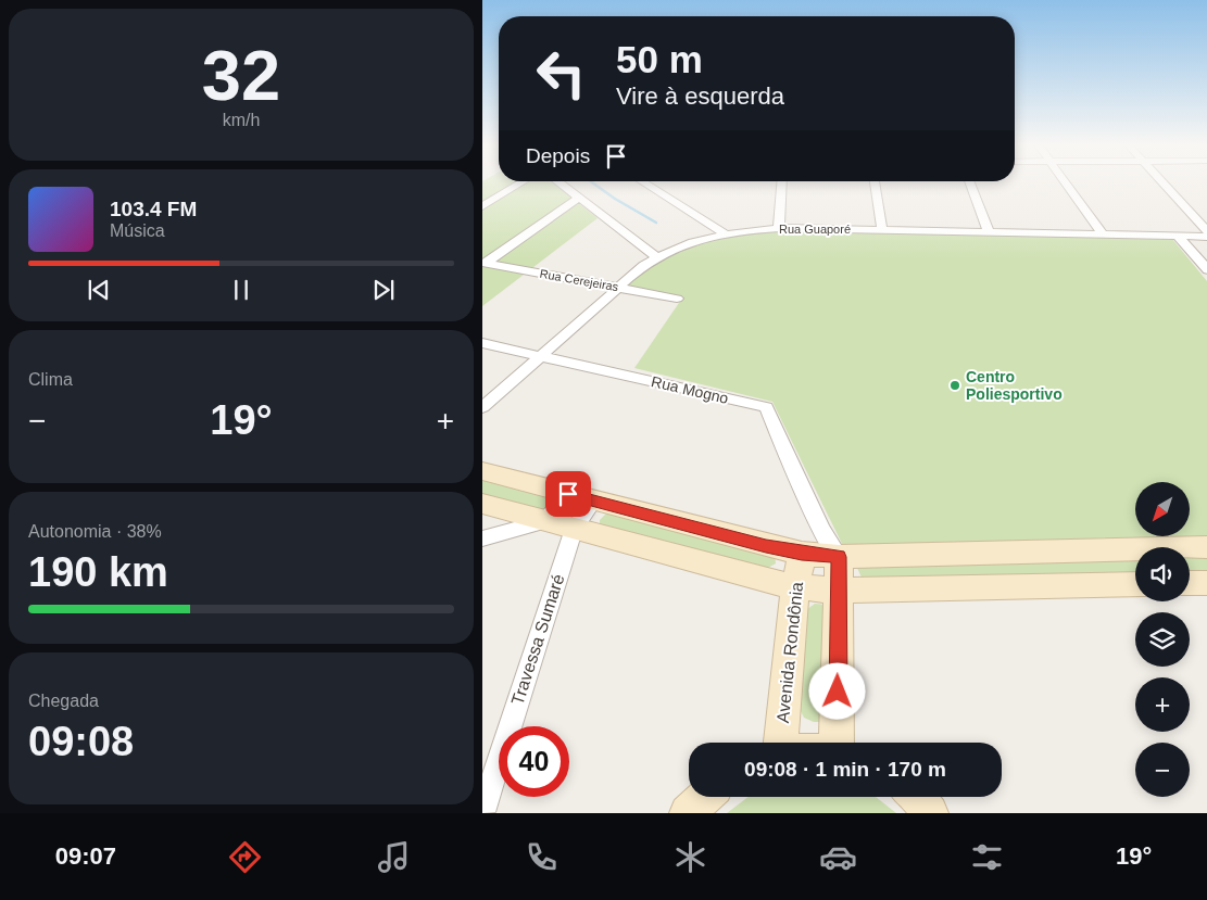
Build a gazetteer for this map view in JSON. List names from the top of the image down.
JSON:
{
  "streets": {
    "street": [
      "Rua Guaporé",
      "Rua Cerejeiras",
      "Rua Mogno",
      "Travessa Sumaré",
      "Avenida Rondônia"
    ]
  },
  "crossings": [
    ["Rua Guaporé", "Rua Cerejeiras"],
    ["Rua Guaporé", "Rua Mogno"]
  ],
  "places": ["Centro Poliesportivo"],
  "north": "bottom left",
  "page": {
    "tile": [
      ["32", "km/h"],
      "Clima",
      ["Autonomia · 38%", "190 km"],
      ["Chegada", "09:08"]
    ],
    "turn": ["50 m", "Vire à esquerda"],
    "then": "Depois",
    "song": ["103.4 FM", "Música"],
    "heat": ["−", "19°", "+"],
    "map_buttons": ["+", "−"],
    "limit": "40",
    "trip": "09:08 · 1 min · 170 m",
    "tabs": ["09:07", "19°"]
  }
}
